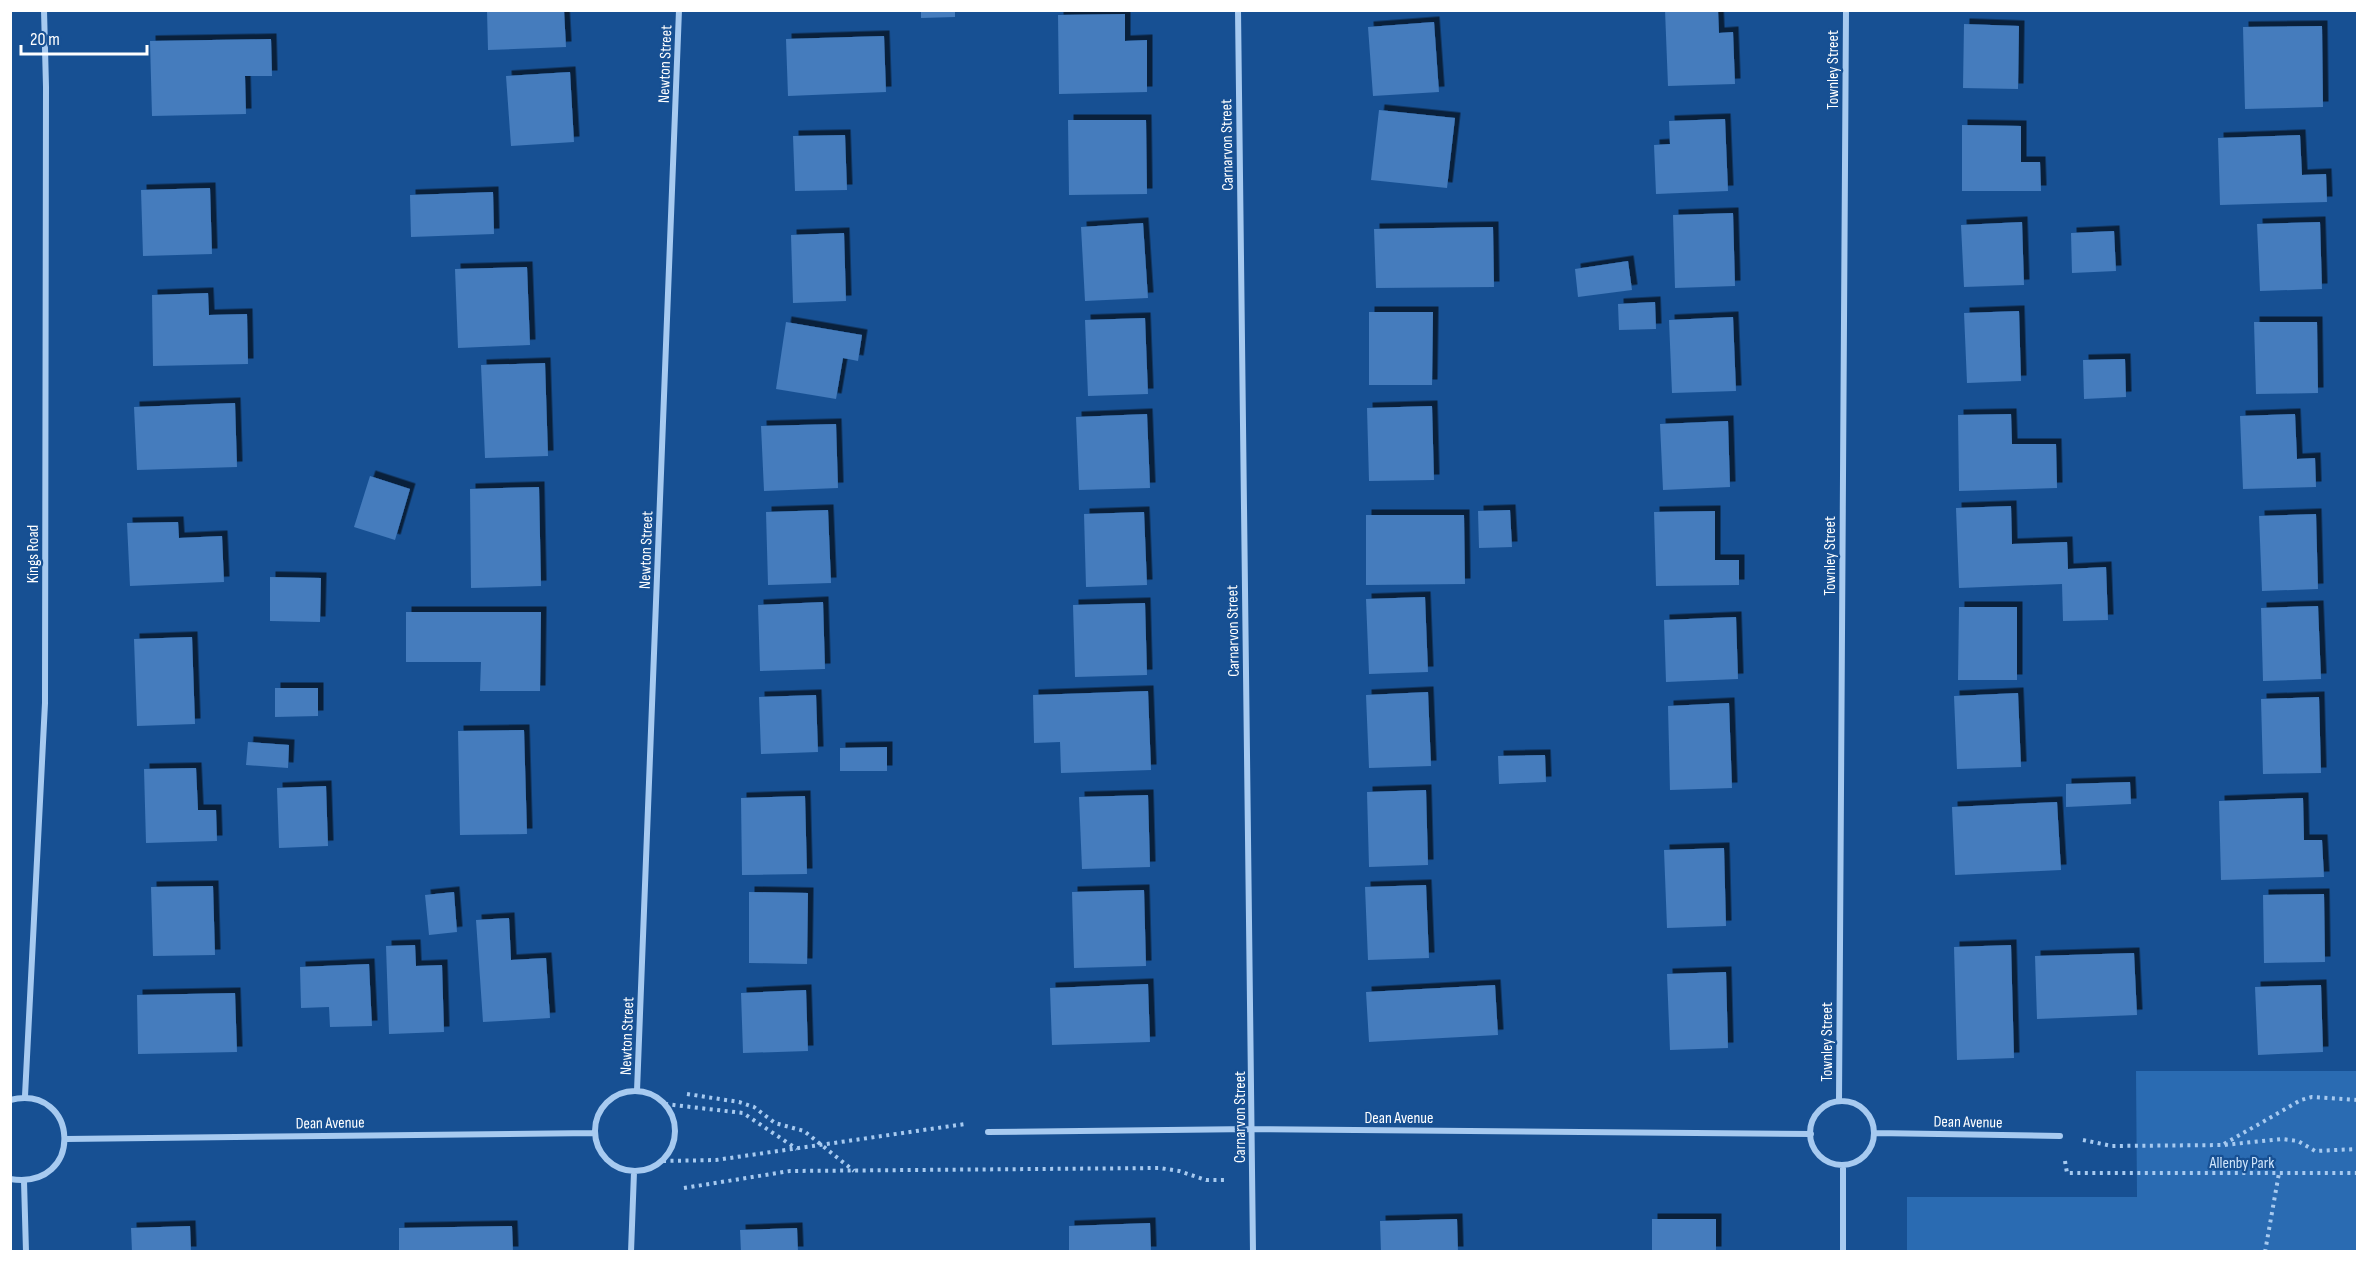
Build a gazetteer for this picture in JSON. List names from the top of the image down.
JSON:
{
  "streets": {
    "street": [
      "Newton Street",
      "Townley Street",
      "Carnarvon Street",
      "Kings Road",
      "Dean Avenue"
    ]
  },
  "crossings": [
    ["Newton Street", "Dean Avenue"],
    ["Townley Street", "Dean Avenue"],
    ["Carnarvon Street", "Dean Avenue"]
  ],
  "parks": ["Allenby Park"],
  "scale_bar": "20 m"
}
